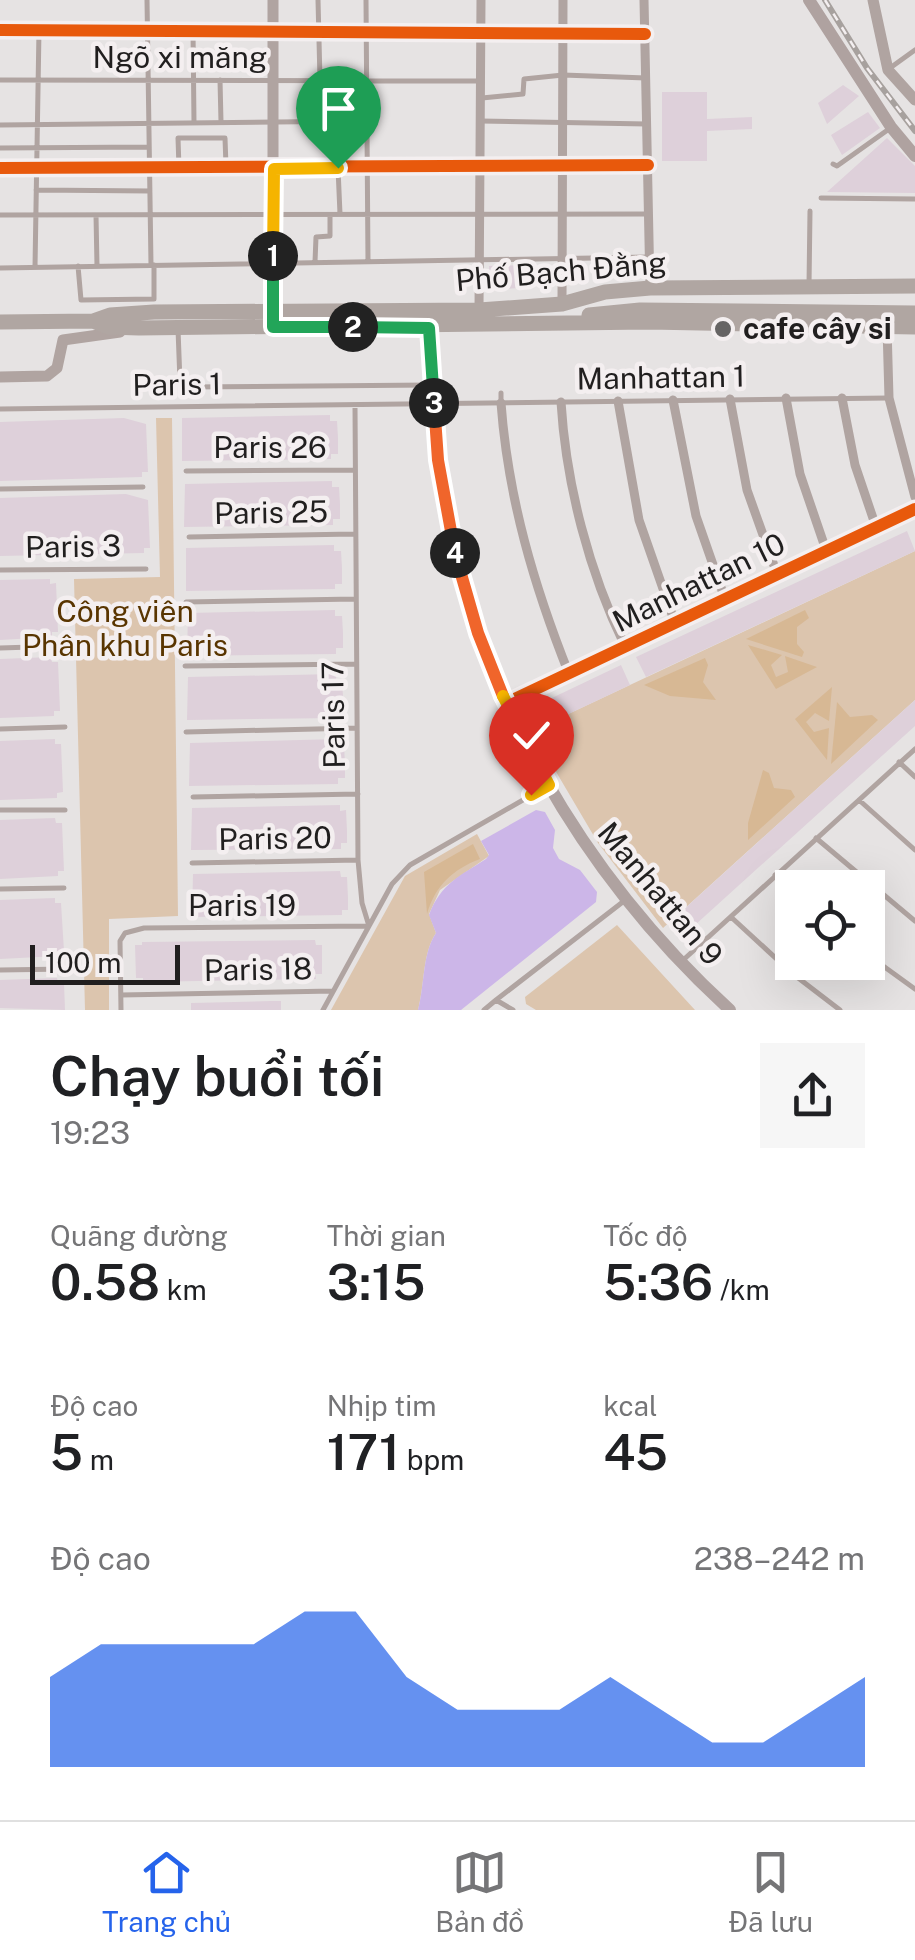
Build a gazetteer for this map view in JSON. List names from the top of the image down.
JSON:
{
  "streets": {
    "main road": ["Phố Bạch Đằng", "Manhattan 9"],
    "street": ["Manhattan 10"],
    "lane": [
      "Ngõ xi măng",
      "Manhattan 1",
      "Paris 1",
      "Paris 26",
      "Paris 25",
      "Paris 3",
      "Paris 17",
      "Paris 20",
      "Paris 19",
      "Paris 18"
    ]
  },
  "crossings": [
    ["Phố Bạch Đằng", "Manhattan 9"],
    ["Manhattan 1", "Paris 1"],
    ["Manhattan 1", "Manhattan 9"],
    ["Paris 1", "Paris 17"],
    ["Paris 1", "Manhattan 9"],
    ["Paris 26", "Paris 17"],
    ["Paris 25", "Paris 17"],
    ["Manhattan 10", "Manhattan 9"],
    ["Paris 17", "Paris 20"],
    ["Paris 17", "Paris 19"],
    ["Paris 19", "Paris 18"]
  ],
  "parks": ["Công viên Phân khu Paris"],
  "places": ["cafe cây si"],
  "scale_bar": "100 m",
  "page": {
    "pins": [
      "1",
      "2",
      "3",
      "4"
    ],
    "scale": "100 m",
    "heading": ["Chạy buổi tối", "19:23"],
    "stats": [
      ["Quãng đường", "0.58 km"],
      ["Thời gian", "3:15"],
      ["Tốc độ", "5:36 /km"],
      ["Độ cao", "5 m"],
      ["Nhịp tim", "171 bpm"],
      ["kcal", "45"]
    ],
    "chart": ["Độ cao", "238–242 m"],
    "tabs": ["Trang chủ", "Bản đồ", "Đã lưu"]
  }
}
